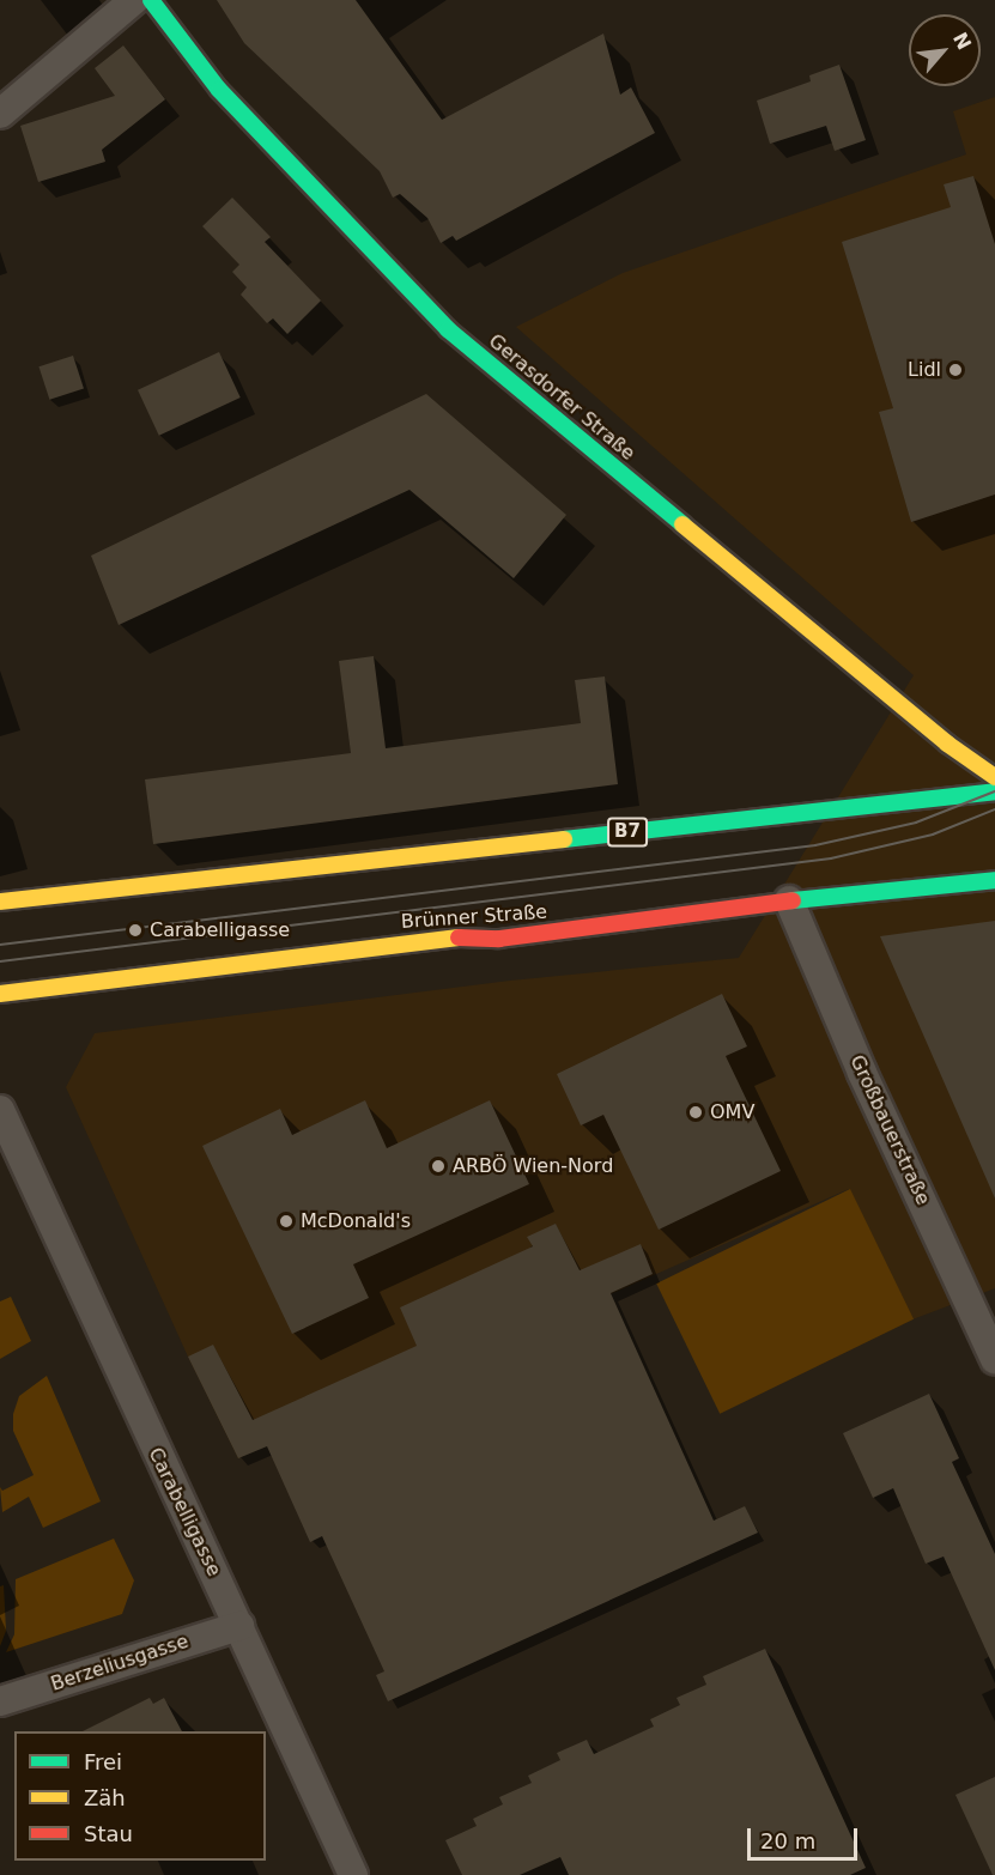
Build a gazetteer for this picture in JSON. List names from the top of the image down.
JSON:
{
  "streets": {
    "main road": ["Gerasdorfer Straße", "B7", "Brünner Straße"],
    "street": ["Großbauerstraße", "Carabelligasse", "Berzeliusgasse"]
  },
  "crossings": [
    ["Brünner Straße", "Großbauerstraße"],
    ["Carabelligasse", "Berzeliusgasse"]
  ],
  "places": [
    "Lidl",
    "Carabelligasse",
    "OMV",
    "ARBÖ Wien-Nord",
    "McDonald's"
  ],
  "legend": ["Frei", "Zäh", "Stau"],
  "scale_bar": "20 m",
  "north": "top right"
}
